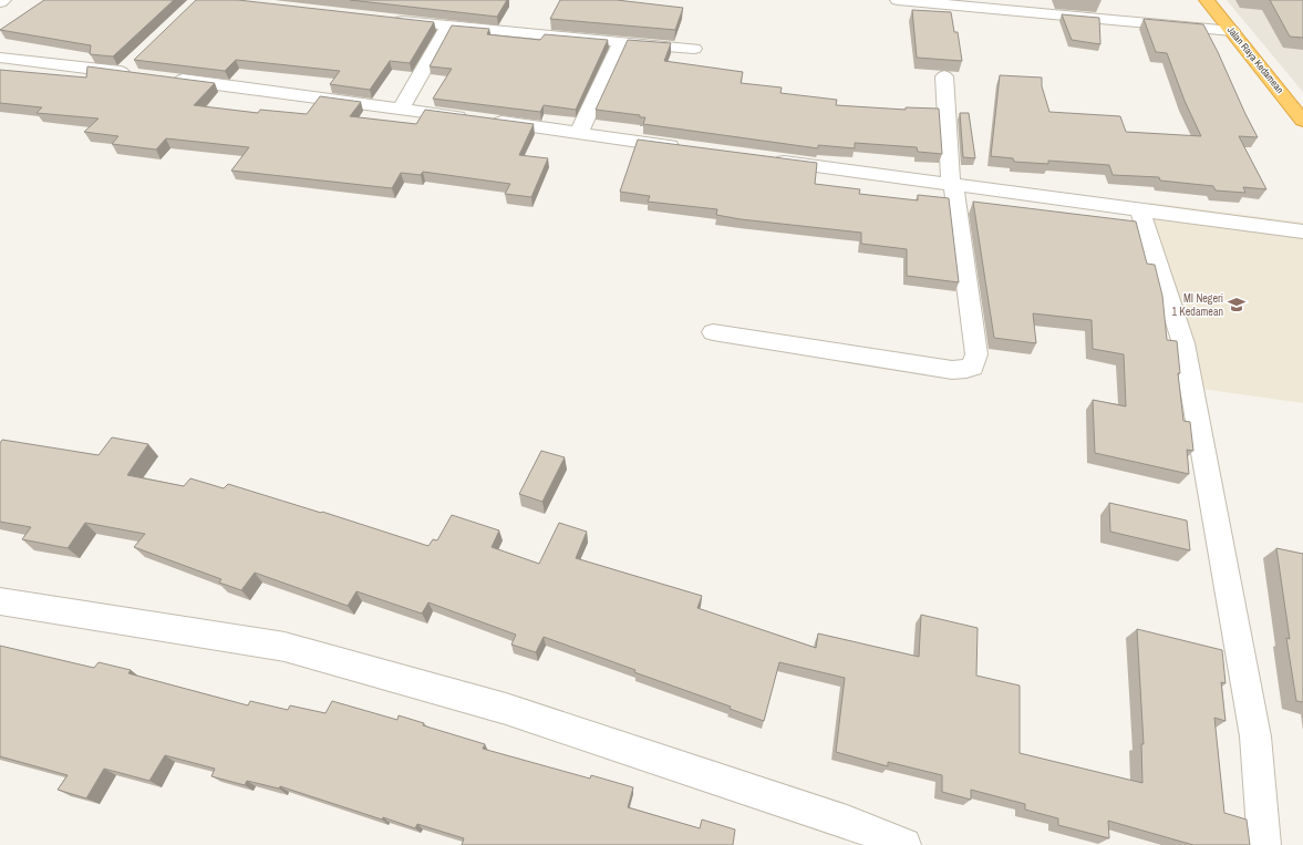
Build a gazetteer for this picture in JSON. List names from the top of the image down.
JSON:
{
  "streets": {
    "highway": ["Jalan Raya Kedamean"]
  },
  "places": {
    "school or university": ["MI Negeri 1 Kedamean"]
  }
}
